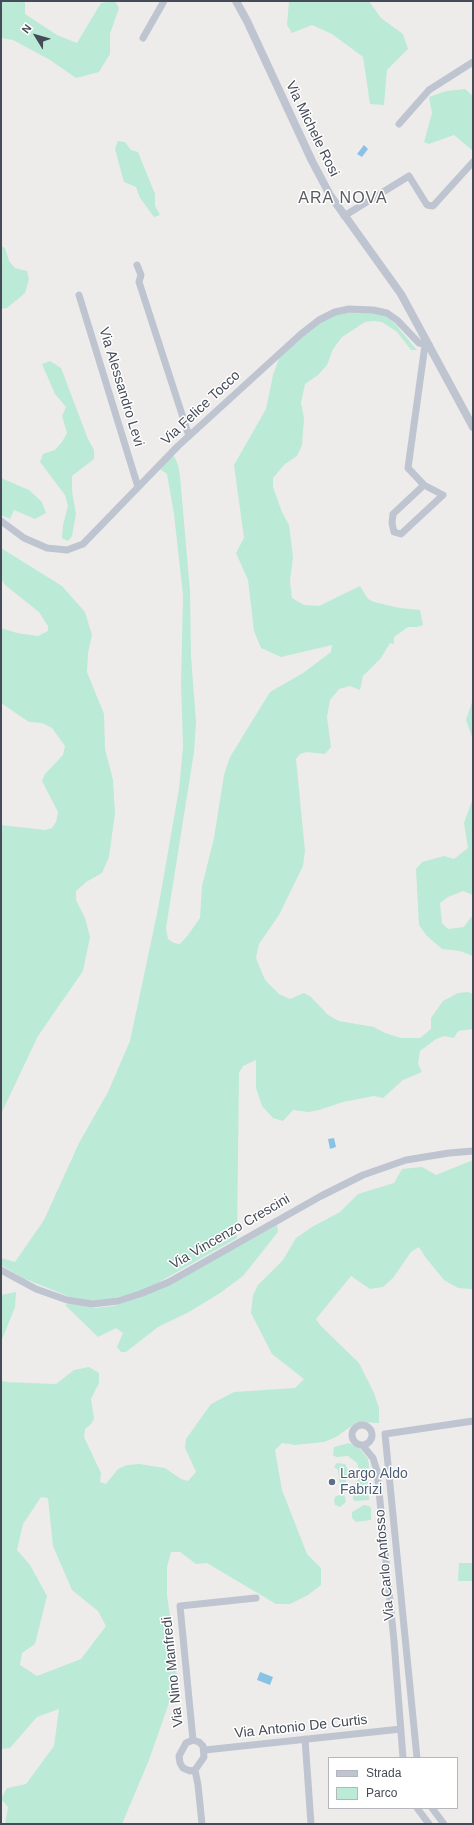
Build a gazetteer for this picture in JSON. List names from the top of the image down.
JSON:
{
  "streets": {
    "street": [
      "Via Michele Rosi",
      "Via Alessandro Levi",
      "Via Felice Tocco",
      "Via Vincenzo Crescini",
      "Via Carlo Anfosso",
      "Via Nino Manfredi",
      "Via Antonio De Curtis"
    ]
  },
  "crossings": [
    ["Via Michele Rosi", "Via Felice Tocco"],
    ["Via Alessandro Levi", "Via Felice Tocco"],
    ["Via Nino Manfredi", "Via Antonio De Curtis"]
  ],
  "districts": ["ARA NOVA"],
  "places": ["Largo Aldo Fabrizi"],
  "legend": ["Strada", "Parco"],
  "north": "top left"
}
